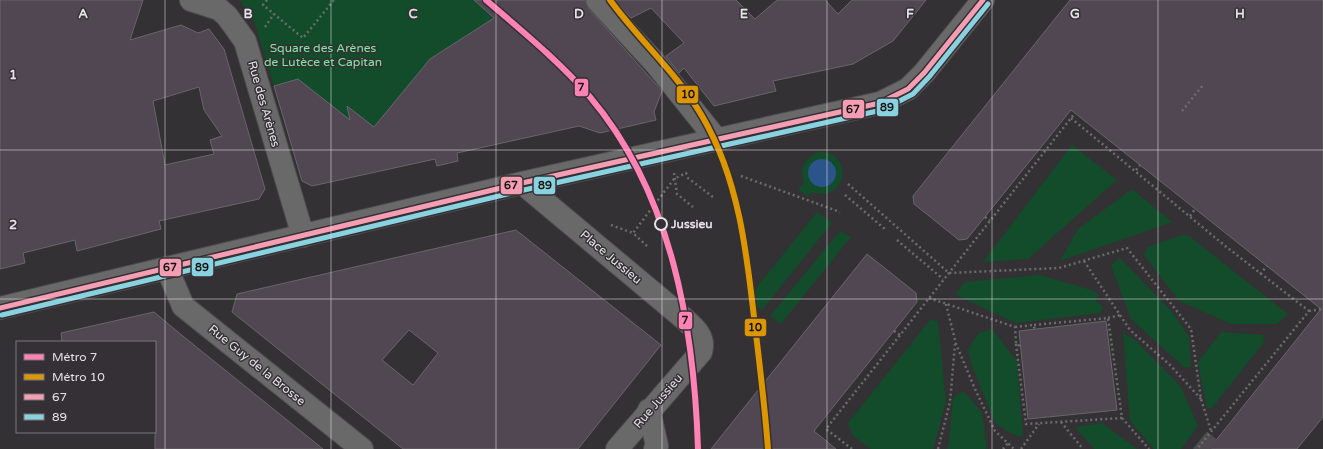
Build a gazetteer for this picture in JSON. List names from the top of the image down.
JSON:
{
  "streets": {
    "street": [
      "Rue des Arènes",
      "Place Jussieu",
      "Rue Guy de la Brosse",
      "Rue Jussieu"
    ]
  },
  "crossings": [
    ["Place Jussieu", "Rue Jussieu"]
  ],
  "parks": ["Square des Arènes de Lutèce et Capitan"],
  "places": ["Jussieu"],
  "lines": [
    "metro line 7",
    "metro line 10",
    "transit line 67",
    "transit line 89"
  ],
  "legend": [
    "Métro 7",
    "Métro 10",
    "67",
    "89"
  ],
  "grid": {
    "columns": [
      "A",
      "B",
      "C",
      "D",
      "E",
      "F",
      "G",
      "H"
    ],
    "rows": ["1", "2"]
  }
}
